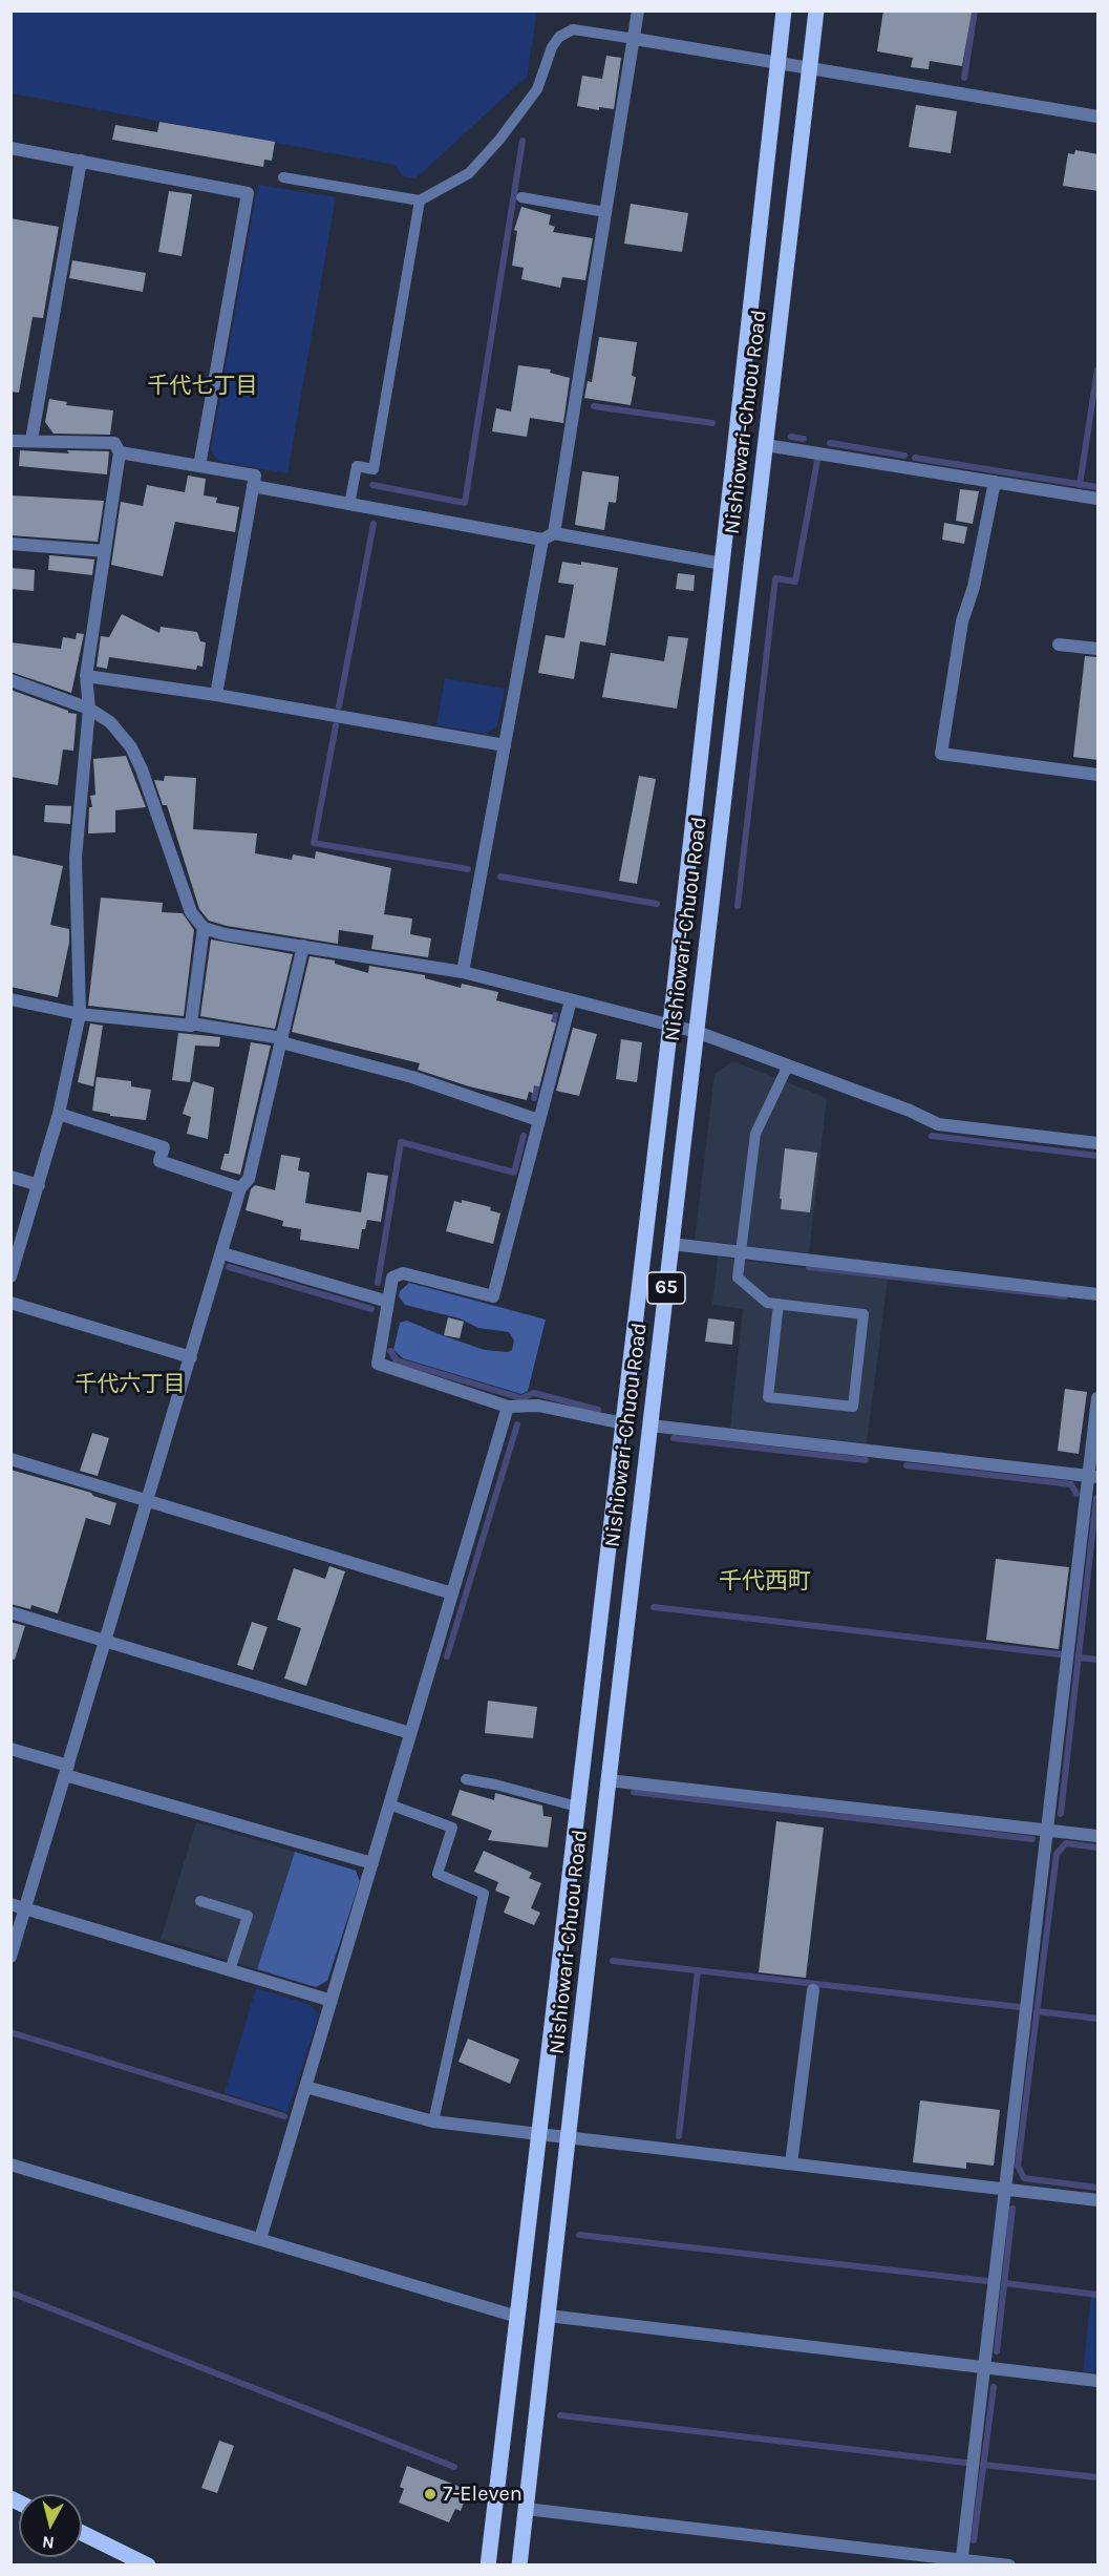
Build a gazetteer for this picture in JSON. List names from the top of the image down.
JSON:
{
  "streets": {
    "main road": ["Nishiowari-Chuou Road", "65"]
  },
  "districts": ["千代七丁目", "千代六丁目", "千代西町"],
  "places": ["7-Eleven"],
  "north": "bottom"
}
